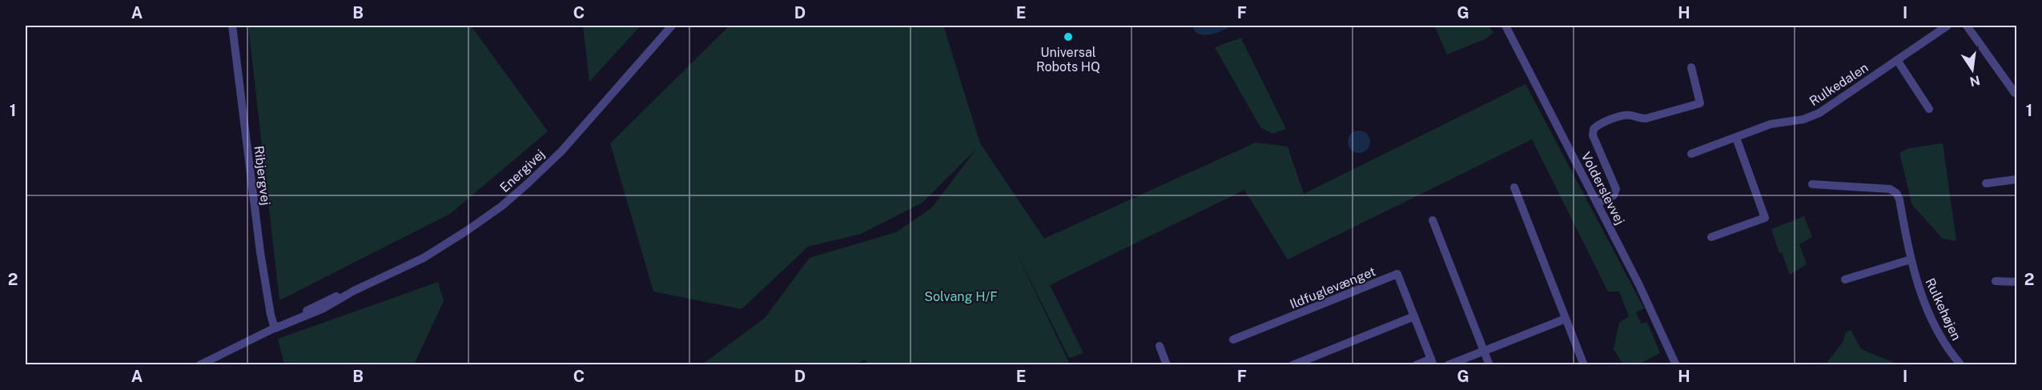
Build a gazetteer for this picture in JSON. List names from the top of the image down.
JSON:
{
  "streets": {
    "street": [
      "Rulkedalen",
      "Energivej",
      "Ribjergvej",
      "Volderslevvej",
      "Ildfuglevænget",
      "Rulkehøjen"
    ]
  },
  "crossings": [
    ["Energivej", "Ribjergvej"]
  ],
  "parks": ["Solvang H/F"],
  "places": ["Universal Robots HQ"],
  "north": "bottom",
  "grid": {
    "columns": [
      "A",
      "B",
      "C",
      "D",
      "E",
      "F",
      "G",
      "H",
      "I"
    ],
    "rows": ["1", "2"]
  }
}
